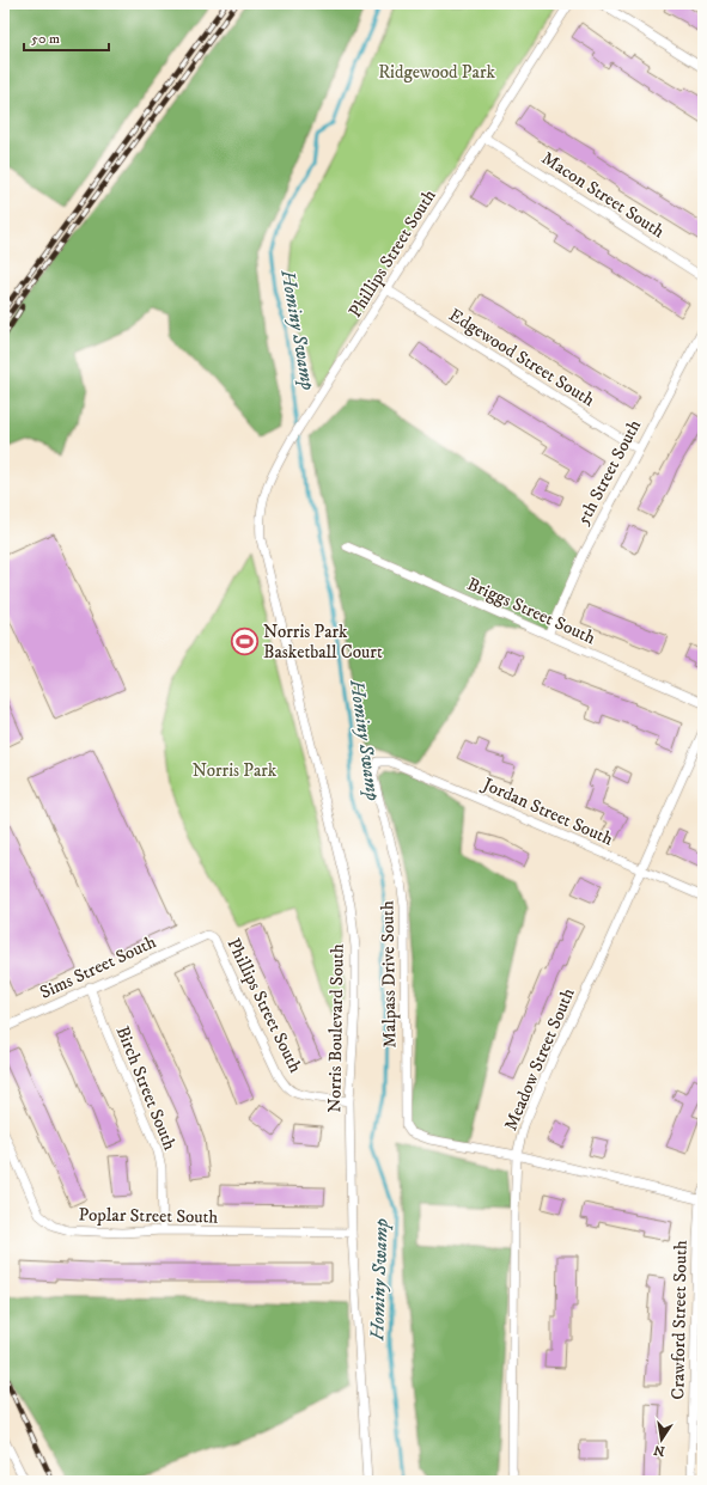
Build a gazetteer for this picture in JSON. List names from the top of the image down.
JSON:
{
  "streets": {
    "street": [
      "Macon Street South",
      "Phillips Street South",
      "Edgewood Street South",
      "5th Street South",
      "Briggs Street South",
      "Jordan Street South",
      "Sims Street South",
      "Malpass Drive South",
      "Norris Boulevard South",
      "Meadow Street South",
      "Birch Street South",
      "Poplar Street South",
      "Crawford Street South"
    ]
  },
  "crossings": [
    ["Macon Street South", "Phillips Street South"],
    ["Phillips Street South", "Edgewood Street South"],
    ["Phillips Street South", "Sims Street South"],
    ["Phillips Street South", "Norris Boulevard South"],
    ["Edgewood Street South", "5th Street South"],
    ["5th Street South", "Briggs Street South"],
    ["Jordan Street South", "Malpass Drive South"],
    ["Jordan Street South", "Meadow Street South"],
    ["Sims Street South", "Birch Street South"],
    ["Malpass Drive South", "Meadow Street South"],
    ["Norris Boulevard South", "Poplar Street South"],
    ["Birch Street South", "Poplar Street South"]
  ],
  "water": ["Hominy Swamp"],
  "parks": ["Ridgewood Park", "Norris Park"],
  "places": {
    "sports": ["Norris Park Basketball Court"]
  },
  "scale_bar": "50 m",
  "north": "bottom"
}
